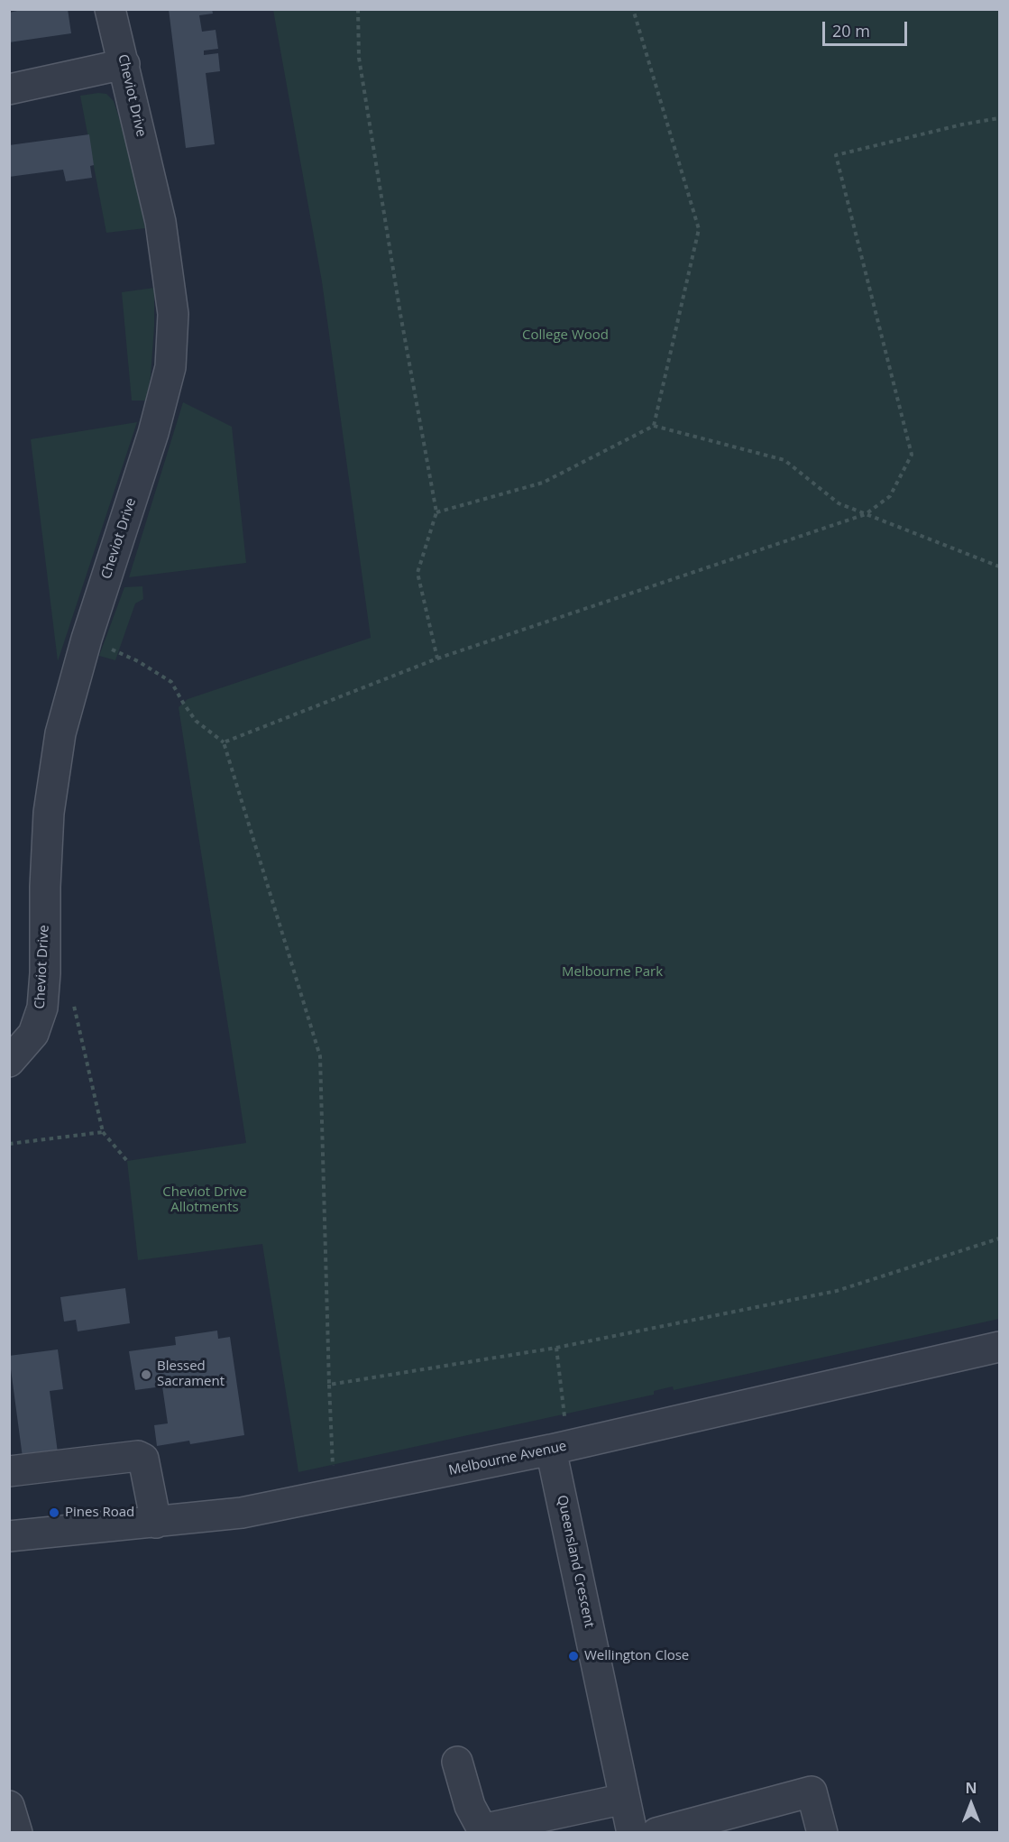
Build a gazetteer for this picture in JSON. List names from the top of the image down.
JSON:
{
  "streets": {
    "street": ["Cheviot Drive", "Melbourne Avenue", "Queensland Crescent"]
  },
  "crossings": [
    ["Melbourne Avenue", "Queensland Crescent"]
  ],
  "parks": ["College Wood", "Melbourne Park", "Cheviot Drive Allotments"],
  "places": ["Blessed Sacrament", "Pines Road", "Wellington Close"],
  "scale_bar": "20 m",
  "north": "top"
}
